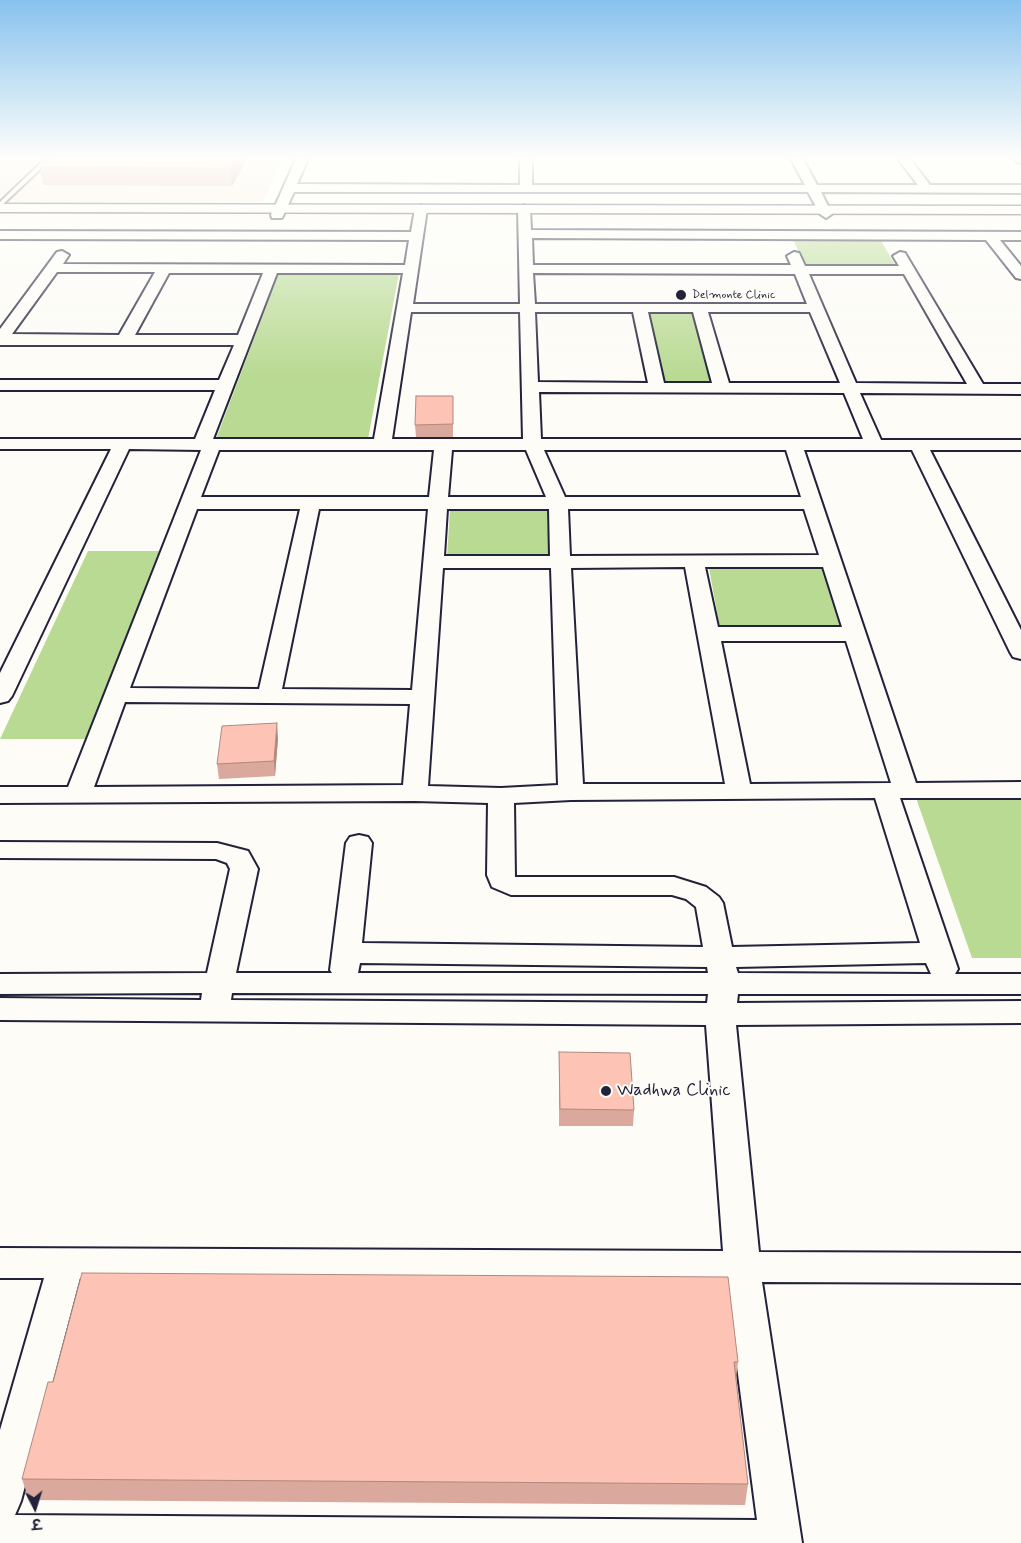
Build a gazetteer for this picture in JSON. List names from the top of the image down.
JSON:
{
  "places": ["Delmonte Clinic", "Wadhwa Clinic"],
  "north": "bottom"
}
